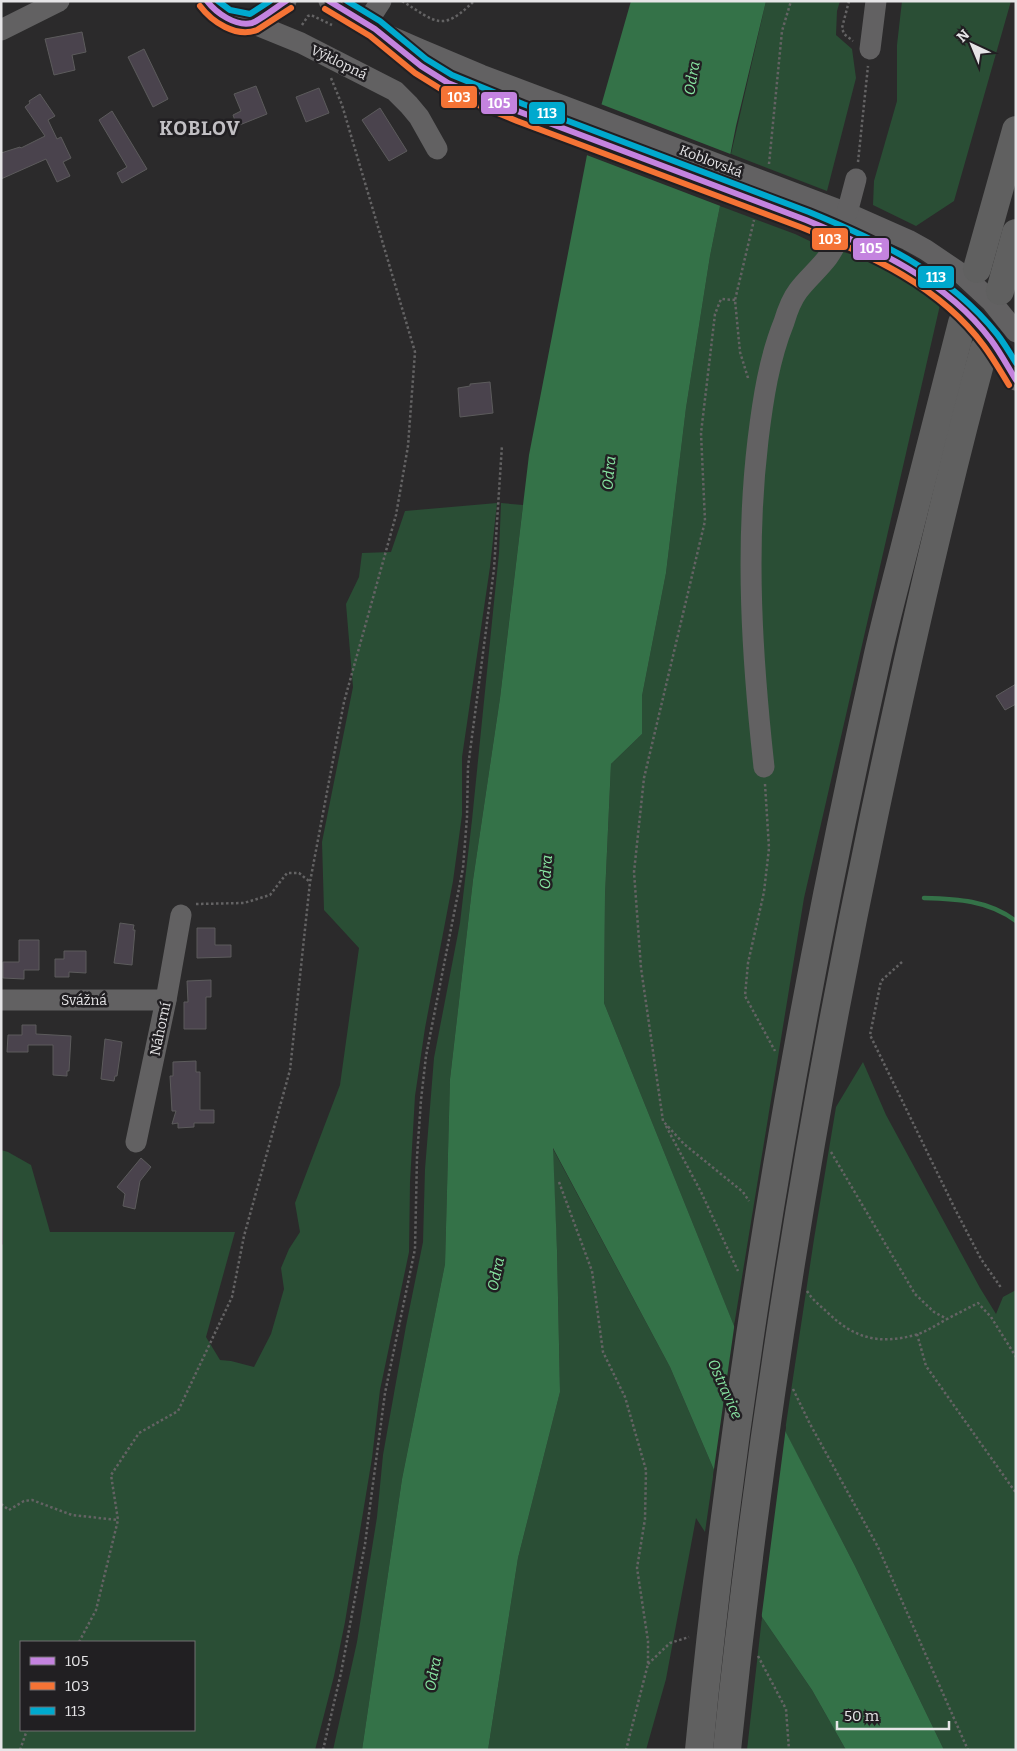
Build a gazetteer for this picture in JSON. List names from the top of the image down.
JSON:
{
  "streets": {
    "street": [
      "Výklopná",
      "Koblovská",
      "Svážná",
      "Náhorní"
    ]
  },
  "crossings": [
    ["Svážná", "Náhorní"]
  ],
  "districts": ["KOBLOV"],
  "water": ["Odra", "Ostravice"],
  "lines": ["transit line 105", "transit line 113", "transit line 103"],
  "legend": ["105", "103", "113"],
  "scale_bar": "50 m",
  "north": "top left"
}
